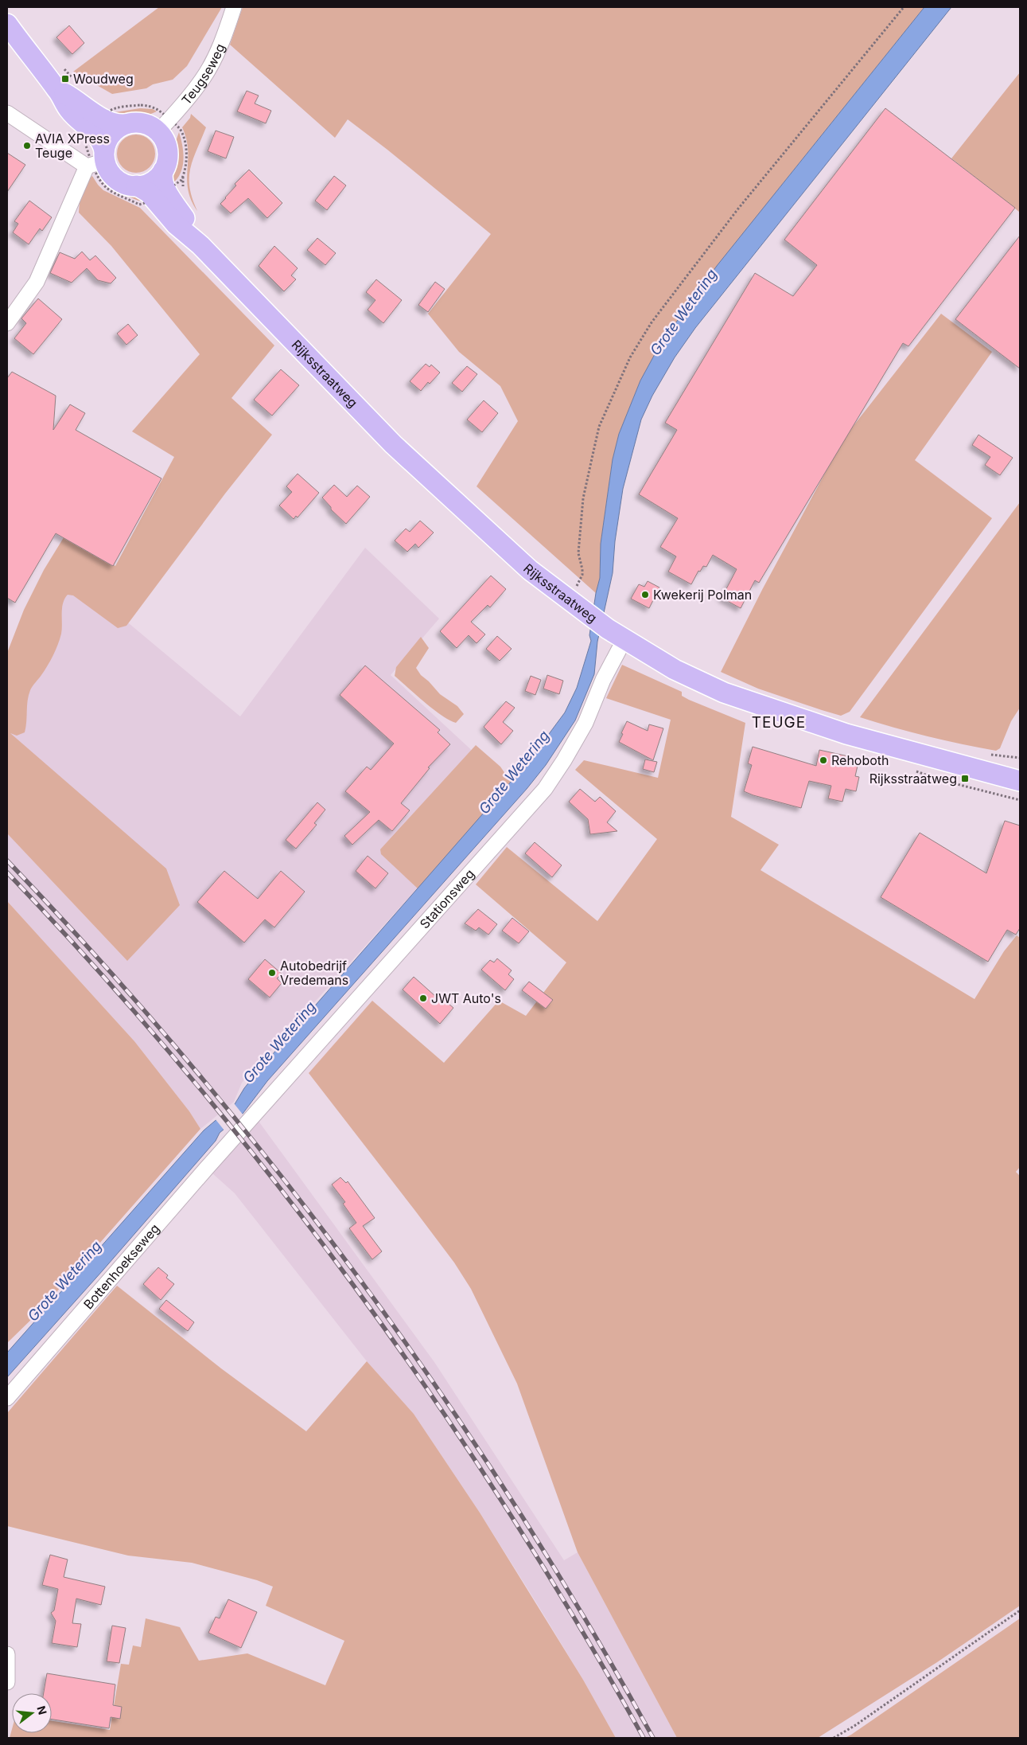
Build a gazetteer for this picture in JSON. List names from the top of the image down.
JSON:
{
  "streets": {
    "main road": ["Rijksstraatweg"],
    "street": ["Teugseweg", "Stationsweg", "Bottenhoekseweg"]
  },
  "crossings": [
    ["Rijksstraatweg", "Stationsweg"],
    ["Stationsweg", "Bottenhoekseweg"]
  ],
  "districts": ["TEUGE"],
  "water": ["Grote Wetering"],
  "places": {
    "transit": ["Woudweg", "Rijksstraatweg"],
    "other": [
      "AVIA XPress Teuge",
      "Kwekerij Polman",
      "Rehoboth",
      "Autobedrijf Vredemans",
      "JWT Auto's"
    ]
  },
  "north": "right"
}
